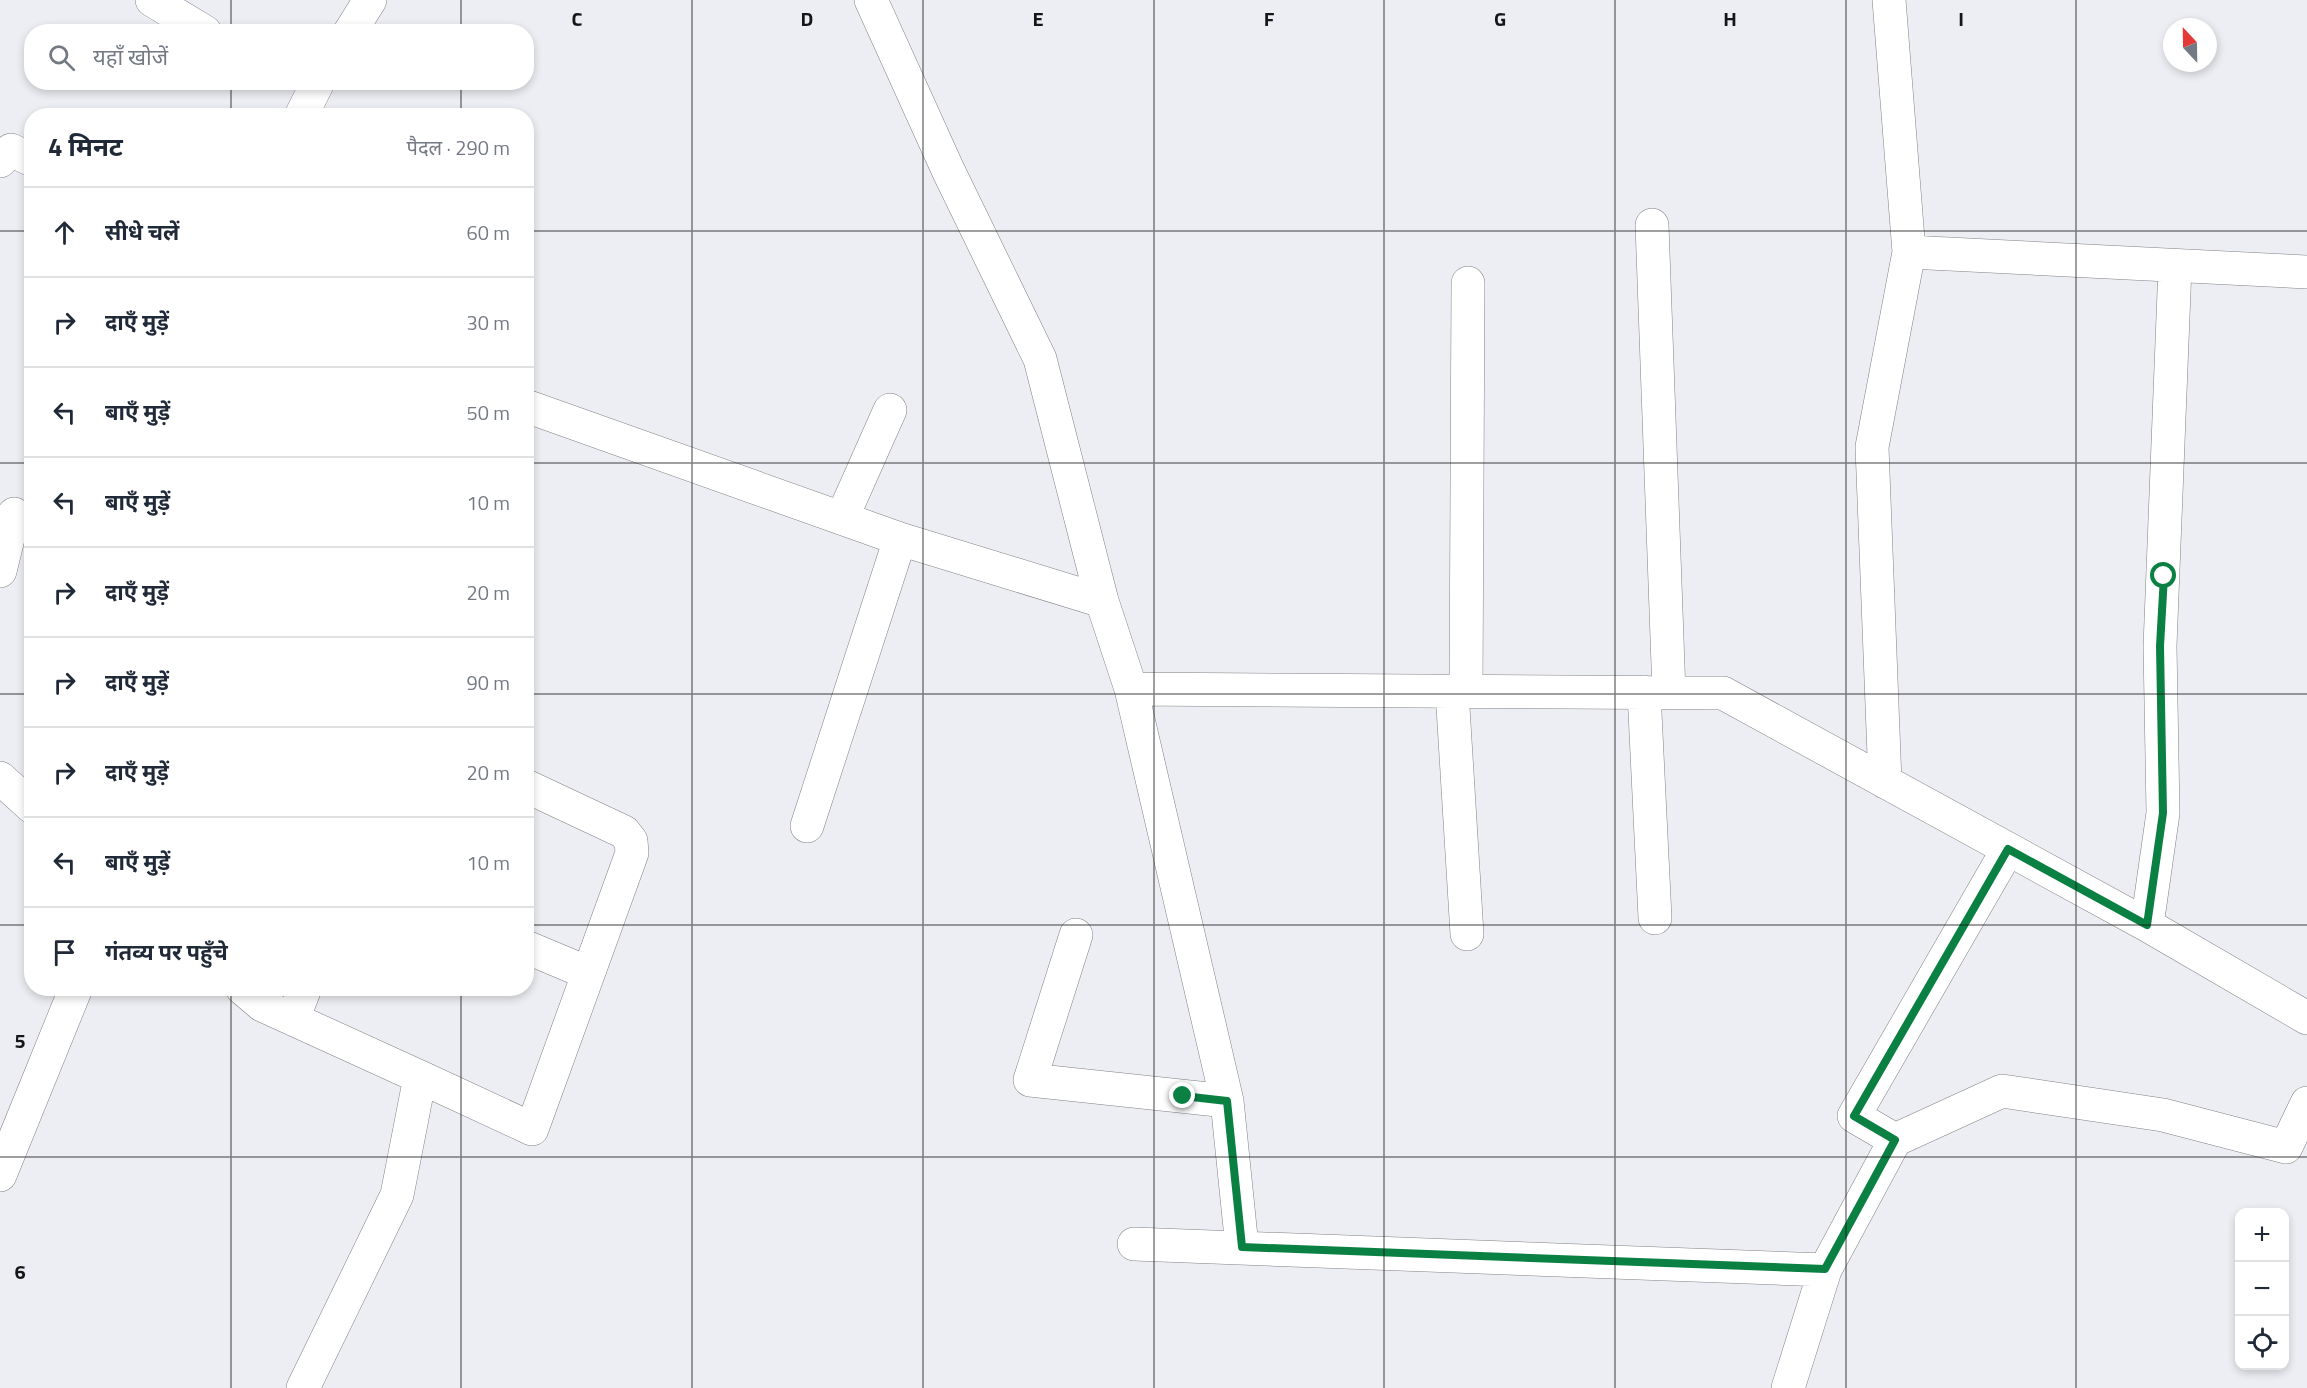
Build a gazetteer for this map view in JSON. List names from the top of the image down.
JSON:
{
  "north": "top",
  "page": {
    "search": "यहाँ खोजें",
    "heading": ["4 मिनट", "पैदल · 290 m"],
    "list": [
      ["सीधे चलें", "60 m"],
      ["दाएँ मुड़ें", "30 m"],
      ["बाएँ मुड़ें", "50 m"],
      ["बाएँ मुड़ें", "10 m"],
      ["दाएँ मुड़ें", "20 m"],
      ["दाएँ मुड़ें", "90 m"],
      ["दाएँ मुड़ें", "20 m"],
      ["बाएँ मुड़ें", "10 m"],
      "गंतव्य पर पहुँचे"
    ],
    "map_buttons": ["+", "−"]
  },
  "grid": {
    "columns": [
      "C",
      "D",
      "E",
      "F",
      "G",
      "H",
      "I"
    ],
    "rows": ["5", "6"]
  }
}
